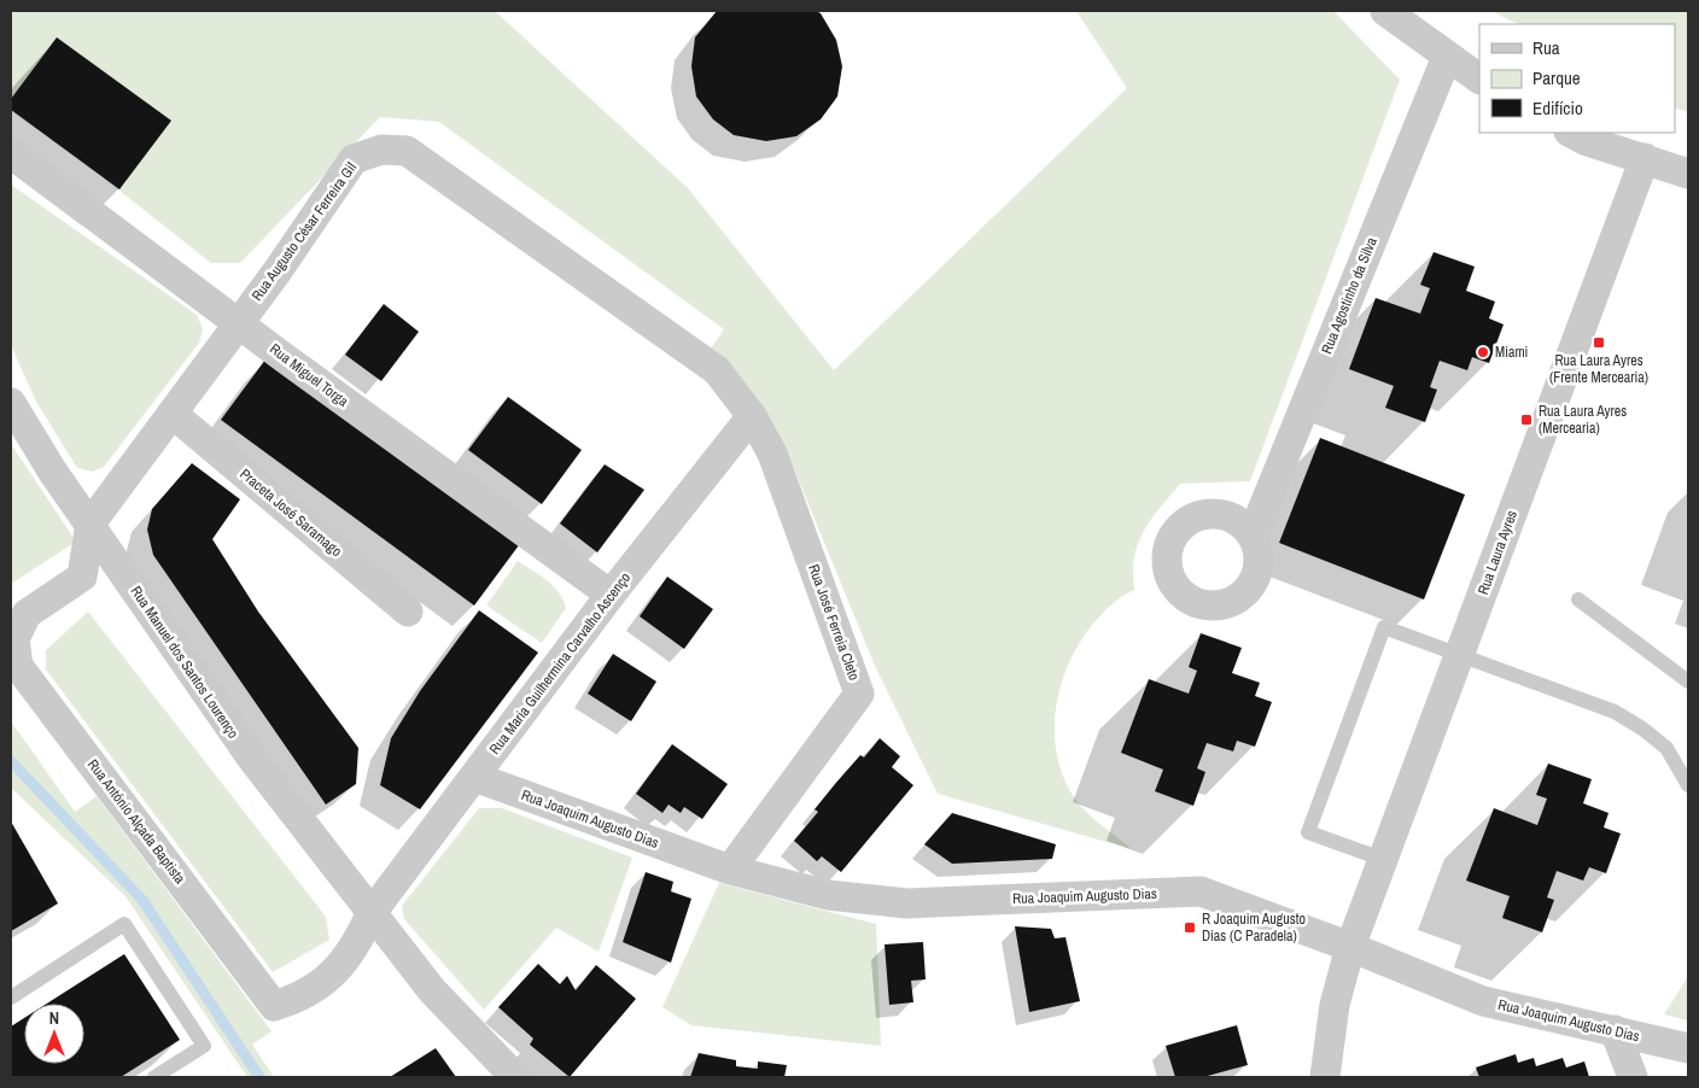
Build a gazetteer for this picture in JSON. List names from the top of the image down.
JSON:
{
  "streets": {
    "street": [
      "Rua Augusto César Ferreira Gil",
      "Rua Agostinho da Silva",
      "Rua Miguel Torga",
      "Praceta José Saramago",
      "Rua Laura Ayres",
      "Rua José Ferreia Cleto",
      "Rua Manuel dos Santos Lourenço",
      "Rua Maria Guilhermina Carvalho Ascenço",
      "Rua Joaquim Augusto Dias",
      "Rua António Alçada Baptista"
    ]
  },
  "crossings": [
    ["Rua Augusto César Ferreira Gil", "Rua Miguel Torga"],
    ["Rua Augusto César Ferreira Gil", "Praceta José Saramago"],
    ["Rua Augusto César Ferreira Gil", "Rua José Ferreia Cleto"],
    ["Rua Augusto César Ferreira Gil", "Rua Manuel dos Santos Lourenço"],
    ["Rua Augusto César Ferreira Gil", "Rua Maria Guilhermina Carvalho Ascenço"],
    ["Rua Augusto César Ferreira Gil", "Rua António Alçada Baptista"],
    ["Rua Miguel Torga", "Rua Maria Guilhermina Carvalho Ascenço"],
    ["Rua Laura Ayres", "Rua Joaquim Augusto Dias"],
    ["Rua José Ferreia Cleto", "Rua Maria Guilhermina Carvalho Ascenço"],
    ["Rua José Ferreia Cleto", "Rua Joaquim Augusto Dias"],
    ["Rua Manuel dos Santos Lourenço", "Rua Maria Guilhermina Carvalho Ascenço"],
    ["Rua Manuel dos Santos Lourenço", "Rua António Alçada Baptista"],
    ["Rua Maria Guilhermina Carvalho Ascenço", "Rua Joaquim Augusto Dias"],
    ["Rua Maria Guilhermina Carvalho Ascenço", "Rua António Alçada Baptista"]
  ],
  "places": {
    "transit": ["Rua Laura Ayres (Frente Mercearia)", "Rua Laura Ayres (Mercearia)", "R Joaquim Augusto Dias (C Paradela)"],
    "other": ["Miami"]
  },
  "legend": ["Rua", "Parque", "Edifício"],
  "north": "top"
}
